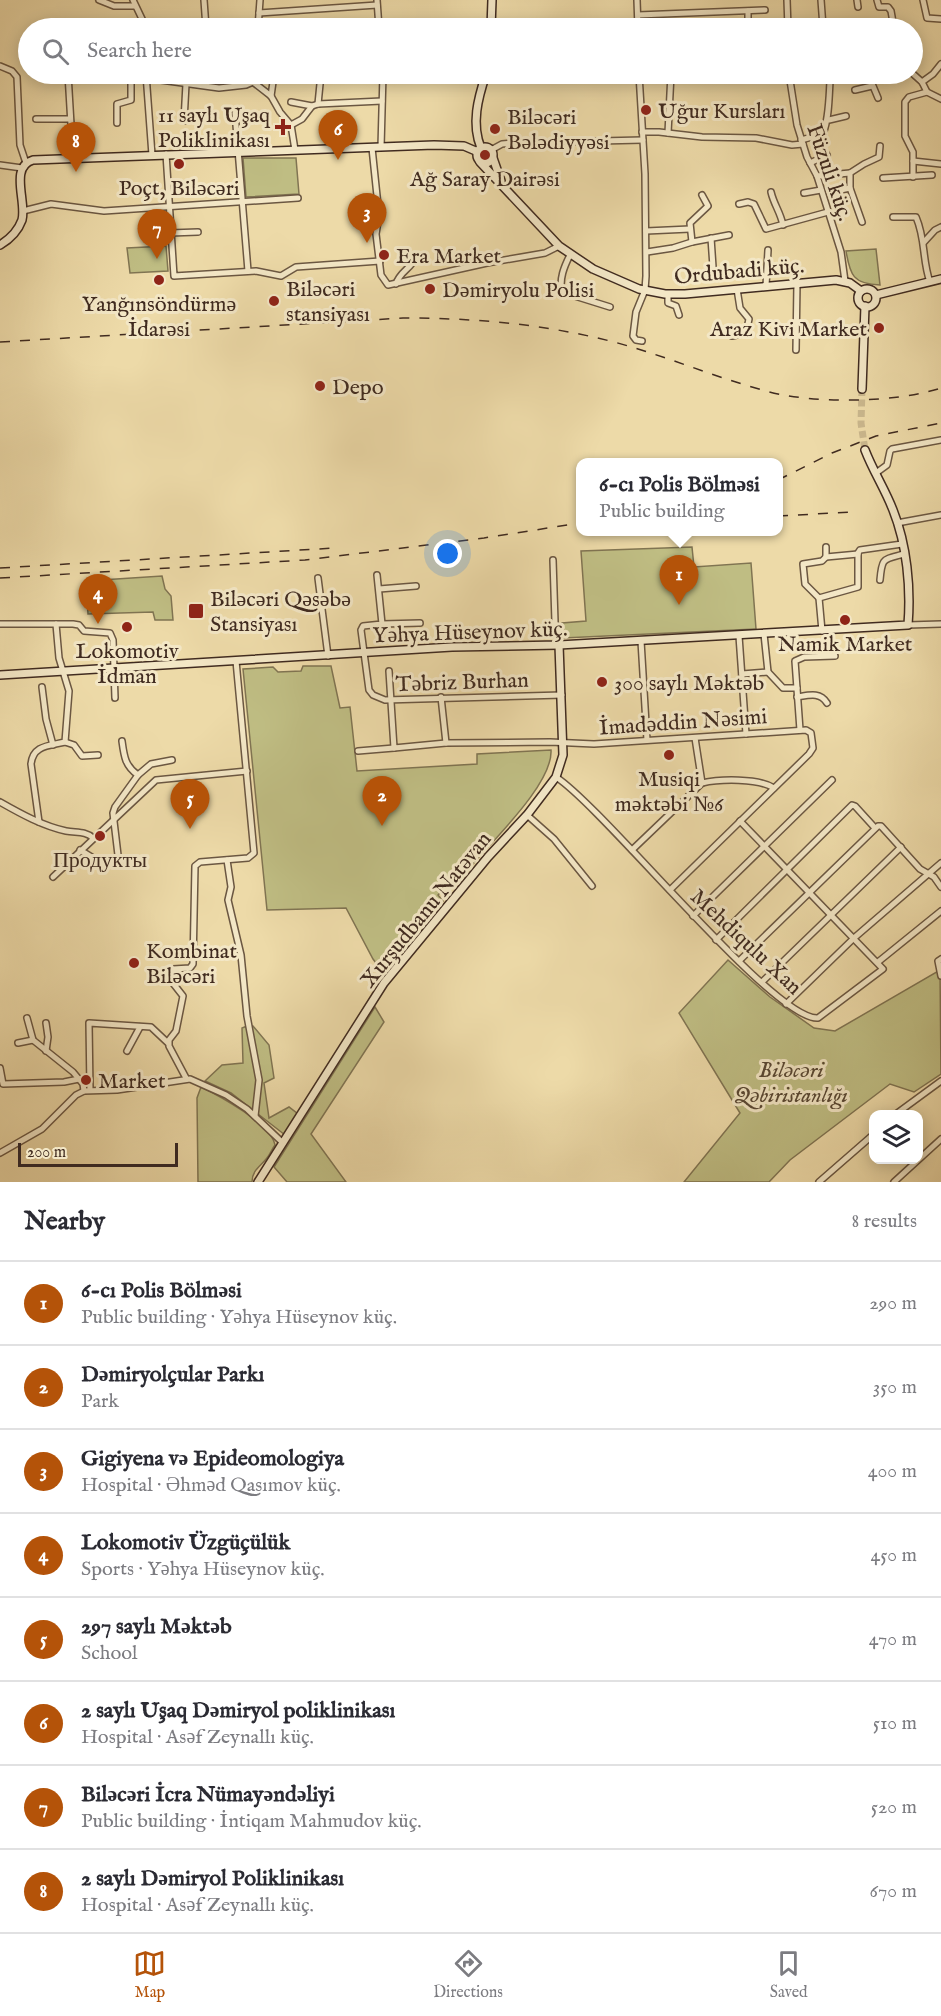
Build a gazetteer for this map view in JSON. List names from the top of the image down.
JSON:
{
  "streets": {
    "main road": ["Ordubadi küç.", "Yəhya Hüseynov küç.", "Xurşudbanu Natəvan"],
    "street": [
      "Füzuli küç.",
      "Təbriz Burhan",
      "İmadəddin Nəsimi",
      "Mehdiqulu Xan"
    ]
  },
  "crossings": [
    ["Füzuli küç.", "Ordubadi küç."],
    ["Yəhya Hüseynov küç.", "Təbriz Burhan"],
    ["Yəhya Hüseynov küç.", "Xurşudbanu Natəvan"],
    ["Təbriz Burhan", "Xurşudbanu Natəvan"],
    ["İmadəddin Nəsimi", "Xurşudbanu Natəvan"],
    ["Xurşudbanu Natəvan", "Mehdiqulu Xan"]
  ],
  "parks": ["Biləcəri Qəbiristanlığı"],
  "places": {
    "other": [
      "Uğur Kursları",
      "Biləcəri Bələdiyyəsi",
      "Ağ Saray Dairəsi",
      "Poçt, Biləcəri",
      "Era Market",
      "Yanğınsöndürmə İdarəsi",
      "Dəmiryolu Polisi",
      "Biləcəri stansiyası",
      "Araz Kivi Market",
      "Depo",
      "Namik Market",
      "Lokomotiv İdman",
      "300 saylı Məktəb",
      "Musiqi məktəbi №6",
      "Продукты",
      "Kombinat Biləcəri",
      "Market"
    ],
    "health": ["11 saylı Uşaq Poliklinikası"],
    "transit": ["Biləcəri Qəsəbə Stansiyası"]
  },
  "scale_bar": "200 m",
  "page": {
    "search": "Search here",
    "pins": [
      "6",
      "8",
      "3",
      "7",
      "1",
      "4",
      "2",
      "5"
    ],
    "popup": ["6-cı Polis Bölməsi", "Public building"],
    "scale": "200 m",
    "heading": ["Nearby", "8 results"],
    "list": [
      {
        "mark": "1",
        "name": "6-cı Polis Bölməsi",
        "note": "Public building · Yəhya Hüseynov küç.",
        "value": "290 m"
      },
      {
        "mark": "2",
        "name": "Dəmiryolçular Parkı",
        "note": "Park",
        "value": "350 m"
      },
      {
        "mark": "3",
        "name": "Gigiyena və Epideomologiya",
        "note": "Hospital · Əhməd Qasımov küç.",
        "value": "400 m"
      },
      {
        "mark": "4",
        "name": "Lokomotiv Üzgüçülük",
        "note": "Sports · Yəhya Hüseynov küç.",
        "value": "450 m"
      },
      {
        "mark": "5",
        "name": "297 saylı Məktəb",
        "note": "School",
        "value": "470 m"
      },
      {
        "mark": "6",
        "name": "2 saylı Uşaq Dəmiryol poliklinikası",
        "note": "Hospital · Asəf Zeynallı küç.",
        "value": "510 m"
      },
      {
        "mark": "7",
        "name": "Biləcəri İcra Nümayəndəliyi",
        "note": "Public building · İntiqam Mahmudov küç.",
        "value": "520 m"
      },
      {
        "mark": "8",
        "name": "2 saylı Dəmiryol Poliklinikası",
        "note": "Hospital · Asəf Zeynallı küç.",
        "value": "670 m"
      }
    ],
    "nav": ["Map", "Directions", "Saved"]
  }
}
